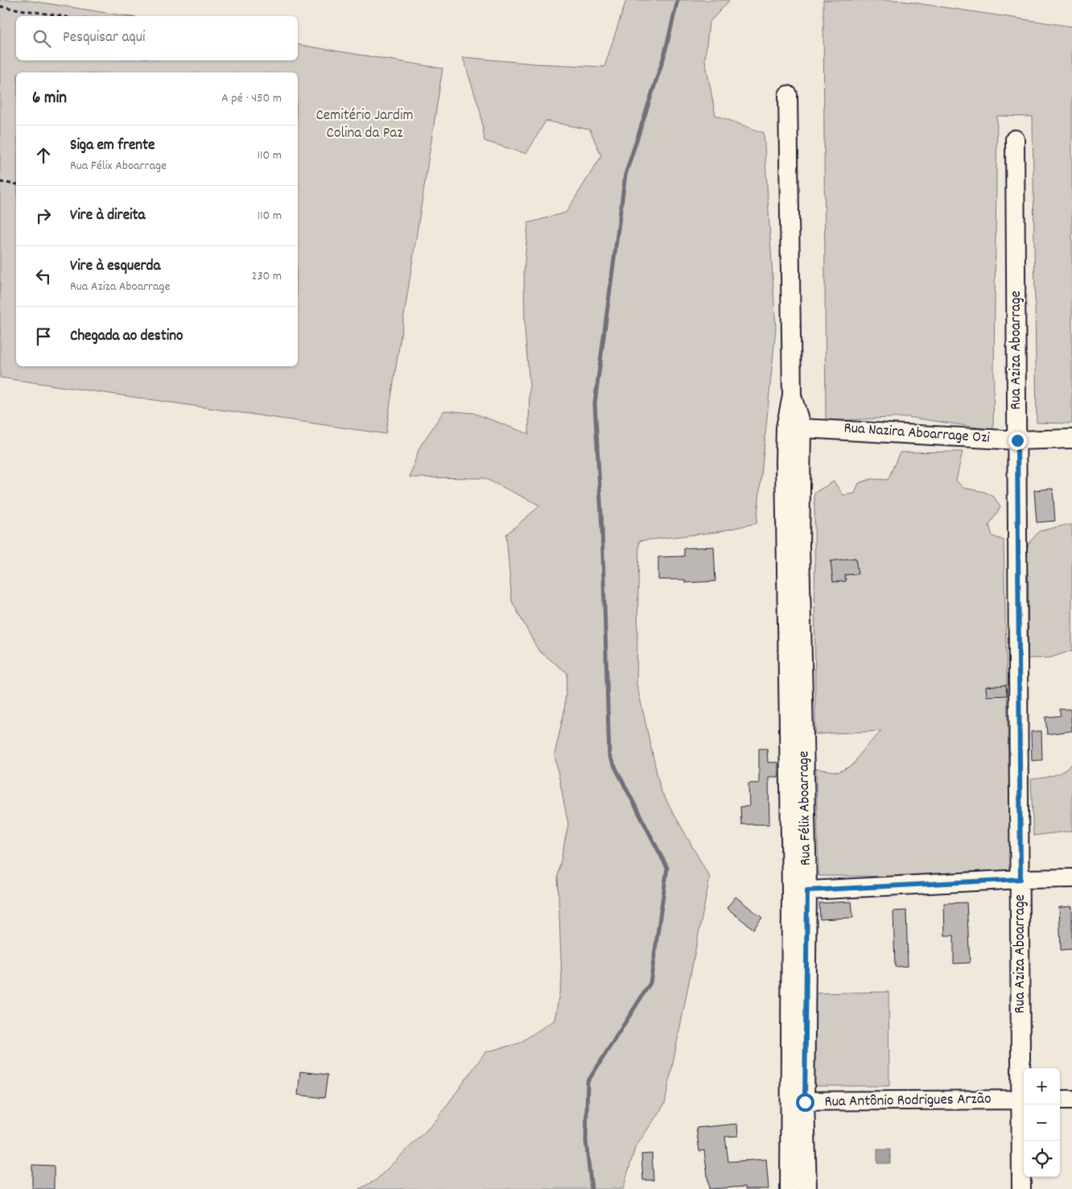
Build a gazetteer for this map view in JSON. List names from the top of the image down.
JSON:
{
  "streets": {
    "street": [
      "Rua Aziza Aboarrage",
      "Rua Nazira Aboarrage Ozi",
      "Rua Félix Aboarrage",
      "Rua Antônio Rodrigues Arzão"
    ]
  },
  "crossings": [
    ["Rua Aziza Aboarrage", "Rua Nazira Aboarrage Ozi"],
    ["Rua Aziza Aboarrage", "Rua Antônio Rodrigues Arzão"],
    ["Rua Nazira Aboarrage Ozi", "Rua Félix Aboarrage"],
    ["Rua Félix Aboarrage", "Rua Antônio Rodrigues Arzão"]
  ],
  "parks": ["Cemitério Jardim Colina da Paz"],
  "page": {
    "search": "Pesquisar aqui",
    "heading": ["6 min", "A pé · 450 m"],
    "list": [
      ["Siga em frente", "Rua Félix Aboarrage", "110 m"],
      ["Vire à direita", "110 m"],
      ["Vire à esquerda", "Rua Aziza Aboarrage", "230 m"],
      "Chegada ao destino"
    ],
    "map_buttons": ["+", "−"]
  }
}
